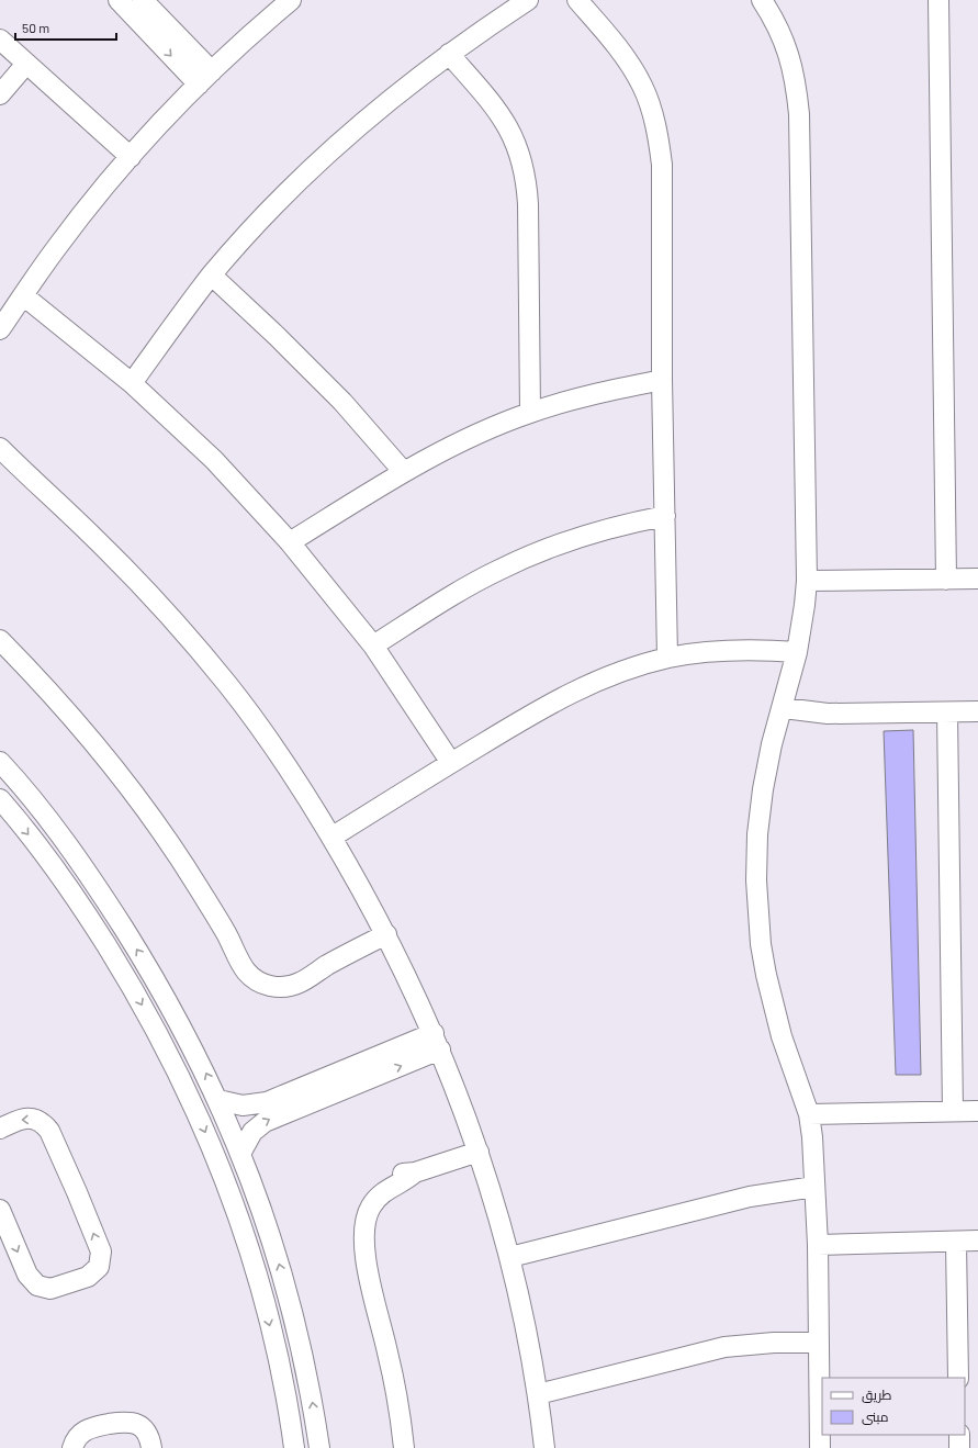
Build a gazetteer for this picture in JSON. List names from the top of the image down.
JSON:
{
  "legend": ["طريق", "مبنى"],
  "scale_bar": "50 m"
}
